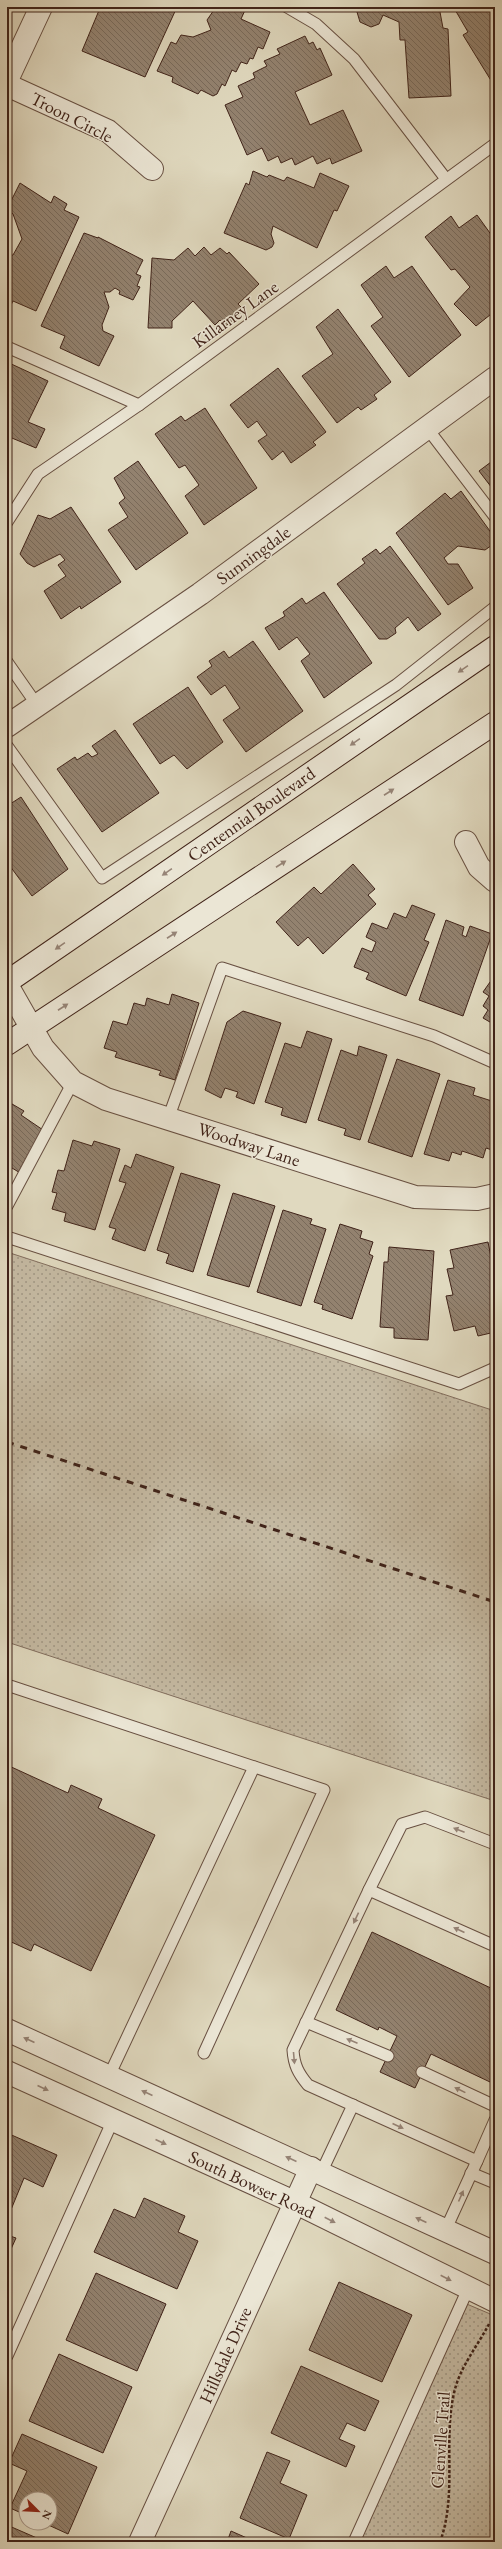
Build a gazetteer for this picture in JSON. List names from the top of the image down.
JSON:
{
  "streets": {
    "street": [
      "Troon Circle",
      "Sunningdale",
      "Centennial Boulevard",
      "Woodway Lane",
      "South Bowser Road",
      "Hillsdale Drive"
    ],
    "lane": ["Killarney Lane"],
    "path": ["Glenville Trail"]
  },
  "crossings": [
    ["South Bowser Road", "Hillsdale Drive"]
  ],
  "north": "bottom right"
}
